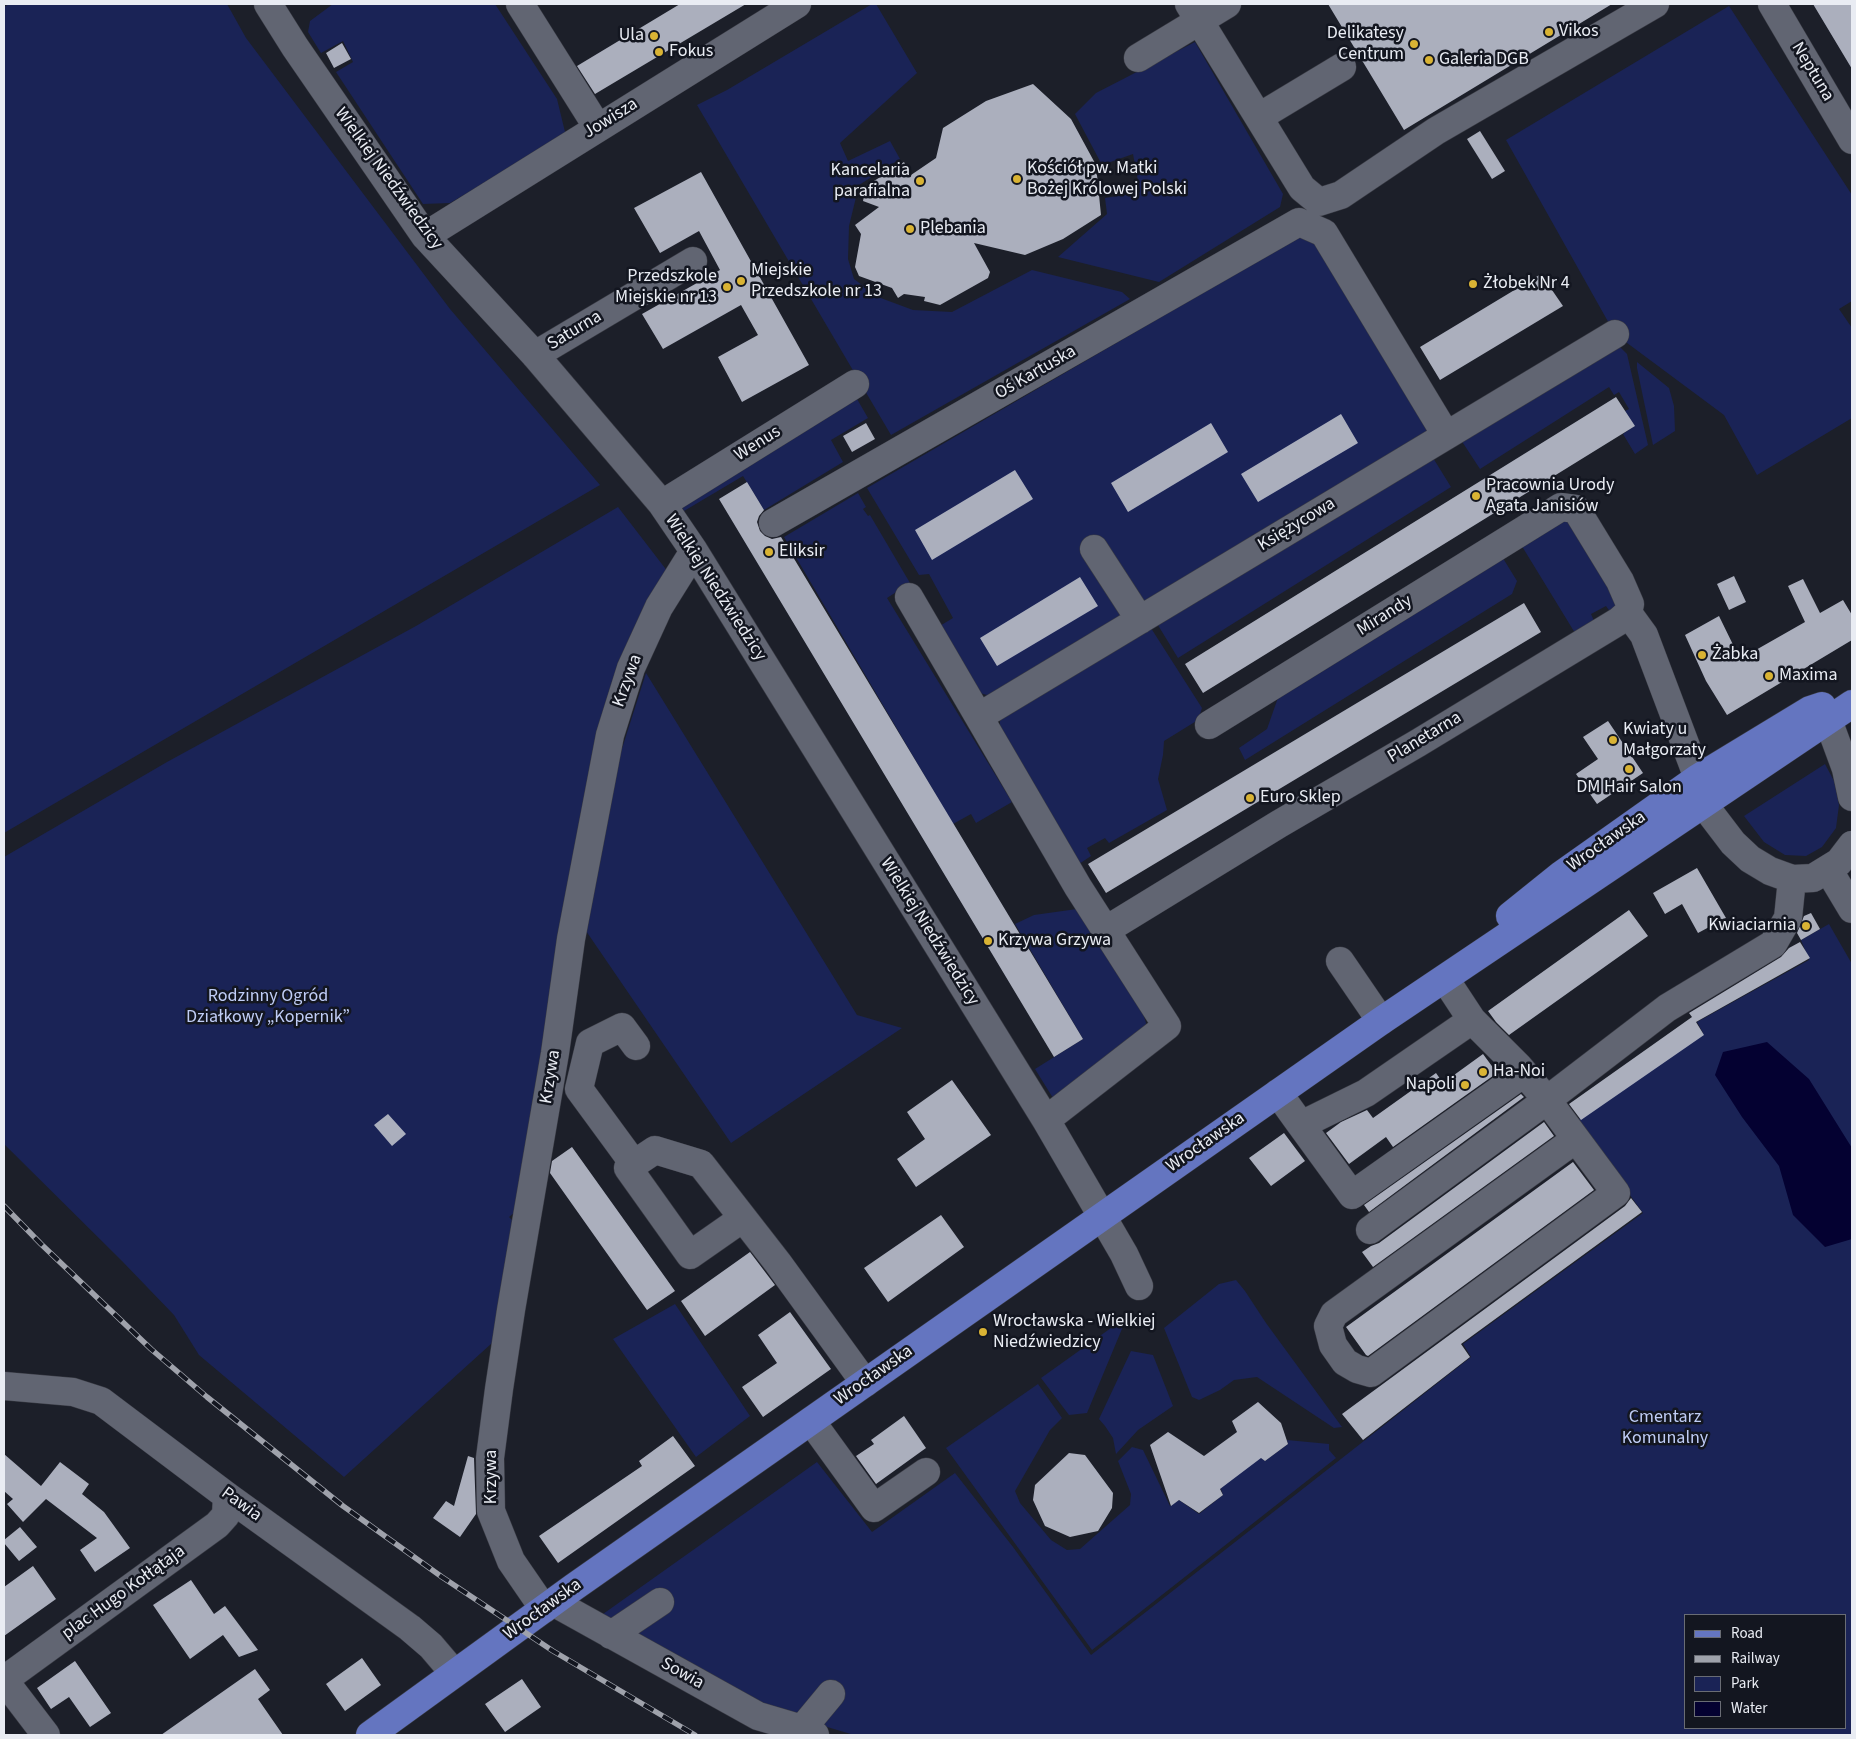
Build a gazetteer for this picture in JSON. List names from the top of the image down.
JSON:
{
  "streets": {
    "main road": ["Wrocławska"],
    "street": [
      "Neptuna",
      "Jowisza",
      "Wielkiej Niedźwiedzicy",
      "Saturna",
      "Oś Kartuska",
      "Wenus",
      "Księżycowa",
      "Mirandy",
      "Krzywa",
      "Planetarna",
      "Pawia",
      "plac Hugo Kołłątaja",
      "Sowia"
    ]
  },
  "crossings": [
    ["Jowisza", "Wielkiej Niedźwiedzicy"],
    ["Wielkiej Niedźwiedzicy", "Saturna"],
    ["Wielkiej Niedźwiedzicy", "Wenus"],
    ["Wielkiej Niedźwiedzicy", "Krzywa"],
    ["Wielkiej Niedźwiedzicy", "Wrocławska"],
    ["Oś Kartuska", "Księżycowa"],
    ["Mirandy", "Planetarna"],
    ["Krzywa", "Wrocławska"],
    ["Krzywa", "Sowia"],
    ["Wrocławska", "Pawia"],
    ["Wrocławska", "Sowia"],
    ["Pawia", "plac Hugo Kołłątaja"]
  ],
  "parks": ["Rodzinny Ogród Działkowy „Kopernik”", "Cmentarz Komunalny"],
  "places": [
    "Vikos",
    "Ula",
    "Delikatesy Centrum",
    "Fokus",
    "Galeria DGB",
    "Kościół pw. Matki Bożej Królowej Polski",
    "Kancelaria parafialna",
    "Plebania",
    "Miejskie Przedszkole nr 13",
    "Żłobek Nr 4",
    "Przedszkole Miejskie nr 13",
    "Pracownia Urody Agata Janisiów",
    "Eliksir",
    "Żabka",
    "Maxima",
    "Kwiaty u Małgorzaty",
    "DM Hair Salon",
    "Euro Sklep",
    "Kwiaciarnia",
    "Krzywa Grzywa",
    "Ha-Noi",
    "Napoli",
    "Wrocławska - Wielkiej Niedźwiedzicy"
  ],
  "legend": [
    "Road",
    "Railway",
    "Park",
    "Water"
  ]
}
